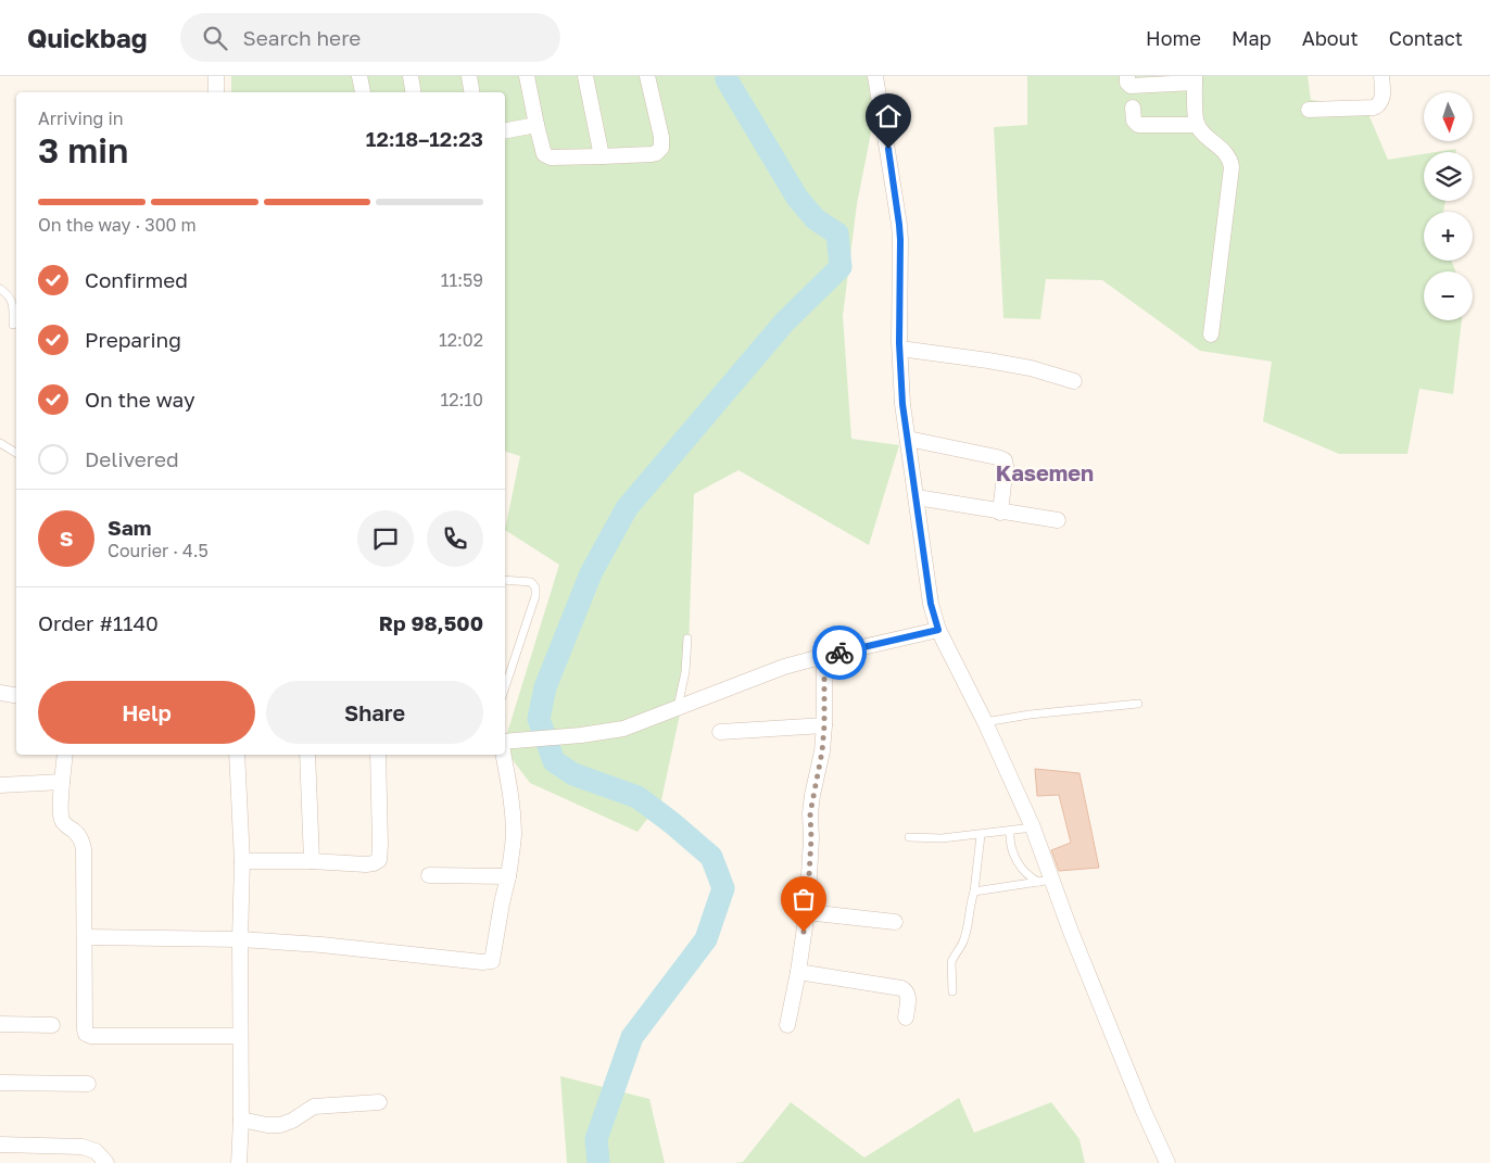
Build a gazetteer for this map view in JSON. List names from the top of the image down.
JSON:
{
  "districts": ["Kasemen"],
  "north": "bottom",
  "page": {
    "header": "Quickbag",
    "search": "Search here",
    "nav": [
      "Home",
      "Map",
      "About",
      "Contact"
    ],
    "map_buttons": ["+", "−"],
    "heading": ["3 min", "Arriving in", "12:18–12:23"],
    "panel": [
      "Sam",
      "Courier · 4.5",
      "Order #1140",
      "Rp 98,500"
    ],
    "bar": "On the way · 300 m",
    "list": [
      ["Confirmed", "11:59"],
      ["Preparing", "12:02"],
      ["On the way", "12:10"],
      "Delivered"
    ],
    "round": "S",
    "buttons": ["Help", "Share"]
  }
}
